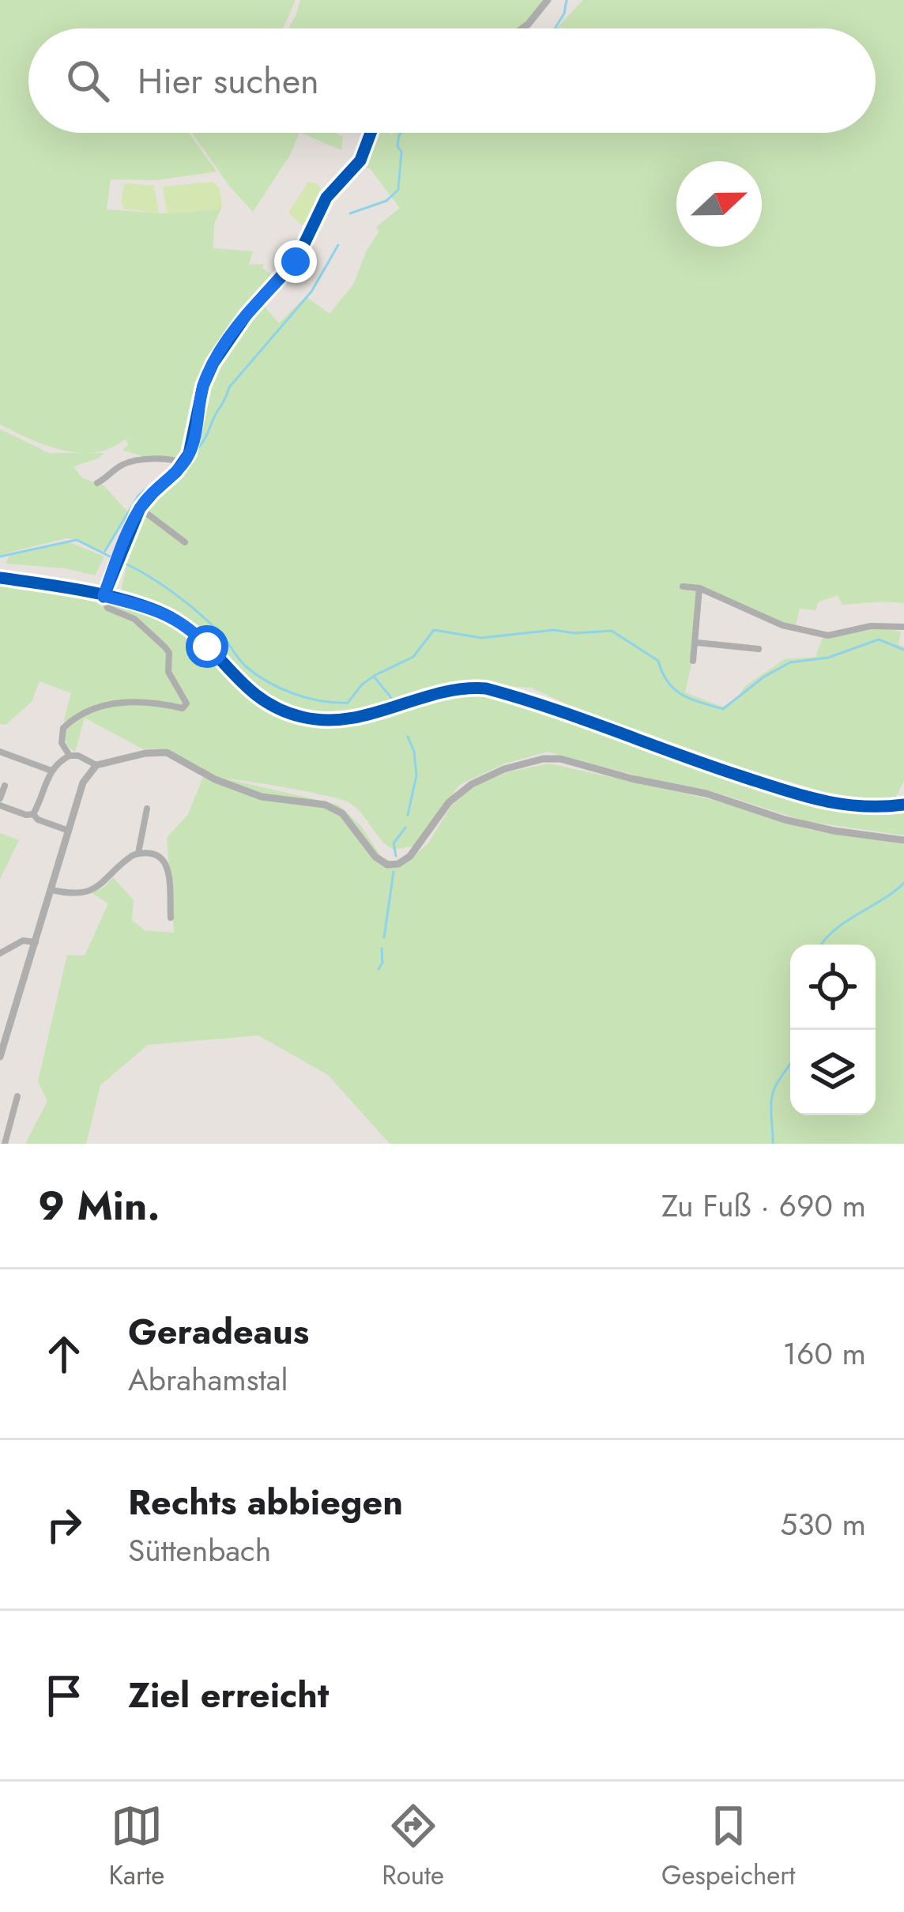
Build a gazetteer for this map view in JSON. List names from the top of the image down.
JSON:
{
  "north": "right",
  "page": {
    "search": "Hier suchen",
    "heading": ["9 Min.", "Zu Fuß · 690 m"],
    "list": [
      ["Geradeaus", "Abrahamstal", "160 m"],
      ["Rechts abbiegen", "Süttenbach", "530 m"],
      "Ziel erreicht"
    ],
    "nav": ["Karte", "Route", "Gespeichert"]
  }
}
